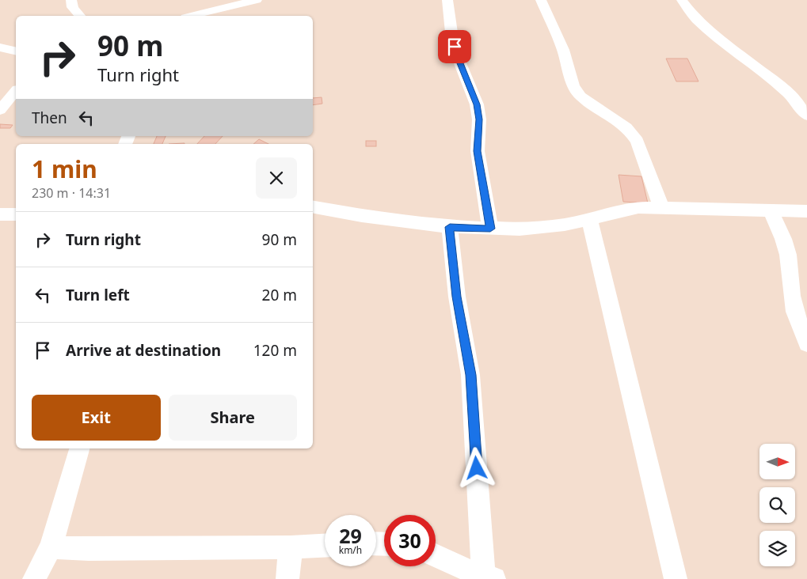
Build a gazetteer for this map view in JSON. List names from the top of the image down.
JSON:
{
  "north": "right",
  "page": {
    "turn": ["90 m", "Turn right"],
    "then": "Then",
    "heading": ["1 min", "230 m · 14:31"],
    "list": [
      {
        "name": "Turn right",
        "value": "90 m"
      },
      {
        "name": "Turn left",
        "value": "20 m"
      },
      {
        "name": "Arrive at destination",
        "value": "120 m"
      }
    ],
    "buttons": ["Exit", "Share"],
    "speed": "29 km/h",
    "limit": "30"
  }
}
